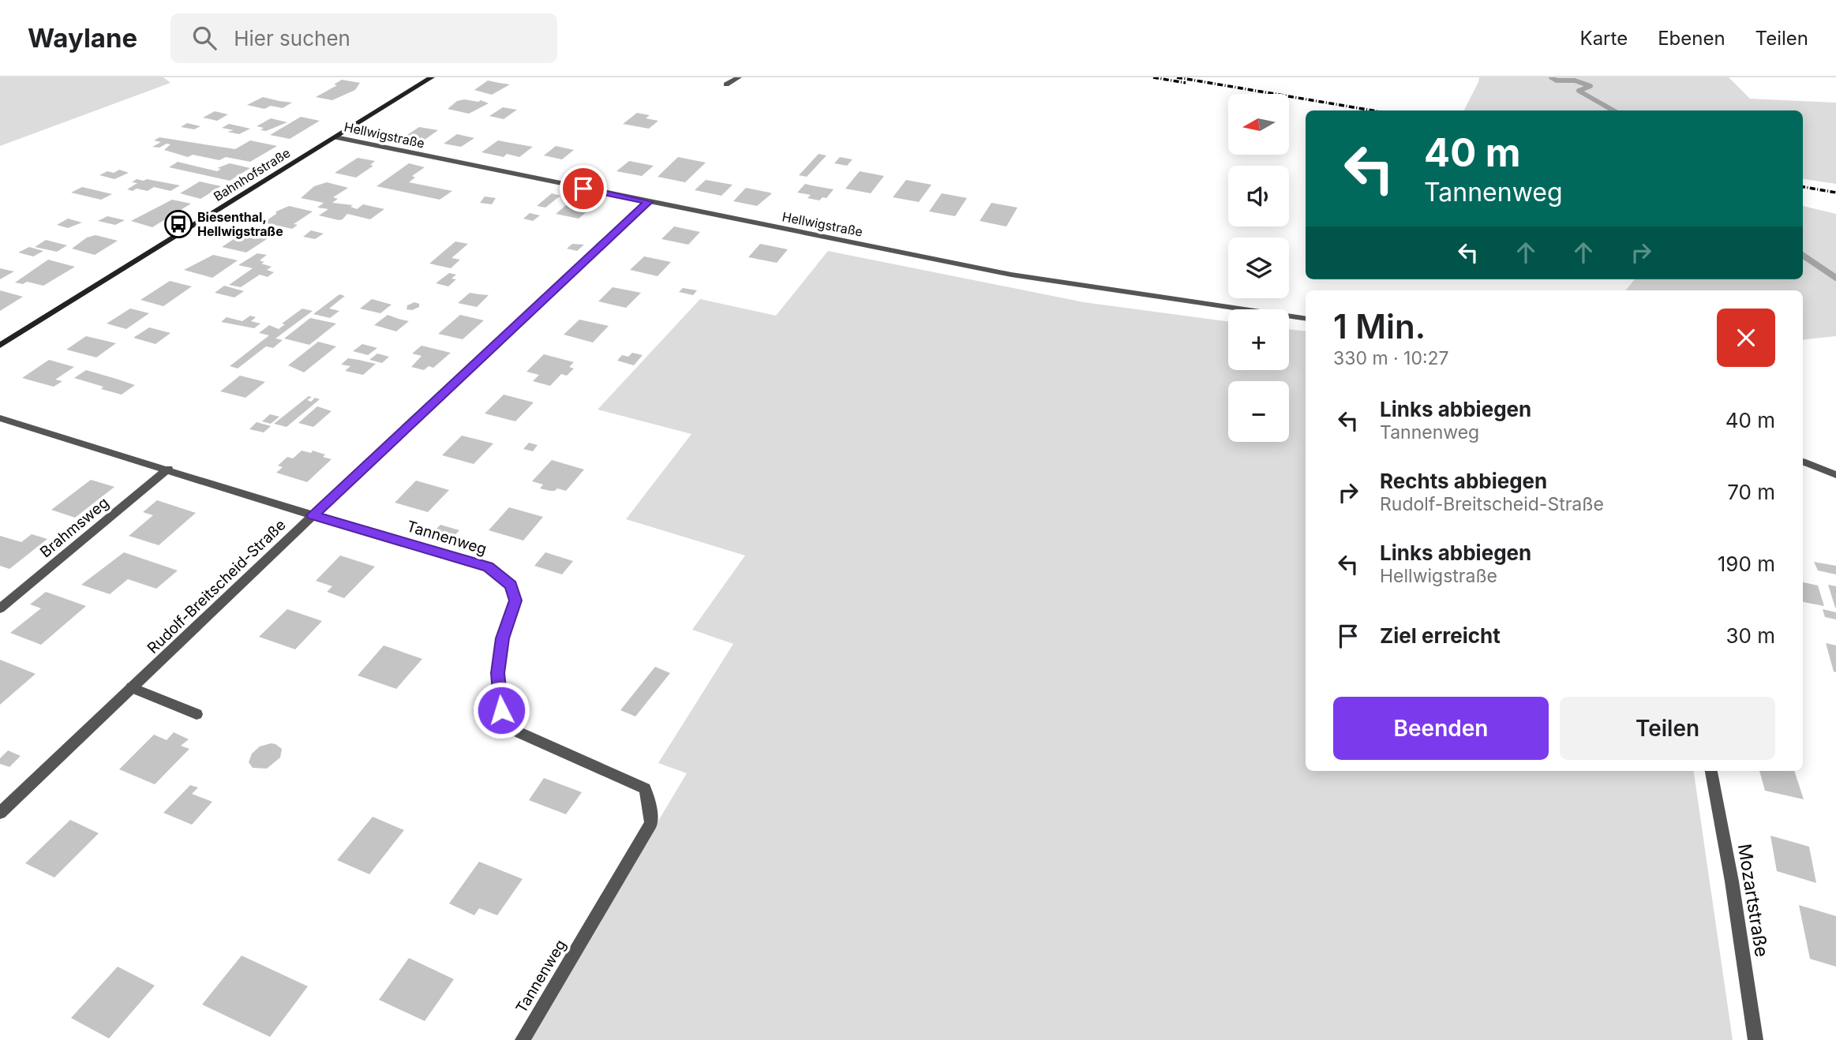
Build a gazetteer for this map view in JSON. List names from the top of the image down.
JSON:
{
  "streets": {
    "main road": ["Bahnhofstraße"],
    "street": [
      "Hellwigstraße",
      "Brahmsweg",
      "Tannenweg",
      "Rudolf-Breitscheid-Straße",
      "Mozartstraße"
    ]
  },
  "crossings": [
    ["Hellwigstraße", "Bahnhofstraße"],
    ["Hellwigstraße", "Rudolf-Breitscheid-Straße"],
    ["Brahmsweg", "Tannenweg"],
    ["Tannenweg", "Rudolf-Breitscheid-Straße"]
  ],
  "places": {
    "bus stop": ["Biesenthal, Hellwigstraße"]
  },
  "north": "left",
  "page": {
    "header": "Waylane",
    "search": "Hier suchen",
    "nav": ["Karte", "Ebenen", "Teilen"],
    "map_buttons": ["+", "−"],
    "turn": ["40 m", "Tannenweg"],
    "heading": ["1 Min.", "330 m · 10:27"],
    "list": [
      {
        "name": "Links abbiegen",
        "note": "Tannenweg",
        "value": "40 m"
      },
      {
        "name": "Rechts abbiegen",
        "note": "Rudolf-Breitscheid-Straße",
        "value": "70 m"
      },
      {
        "name": "Links abbiegen",
        "note": "Hellwigstraße",
        "value": "190 m"
      },
      {
        "name": "Ziel erreicht",
        "value": "30 m"
      }
    ],
    "buttons": ["Beenden", "Teilen"]
  }
}
